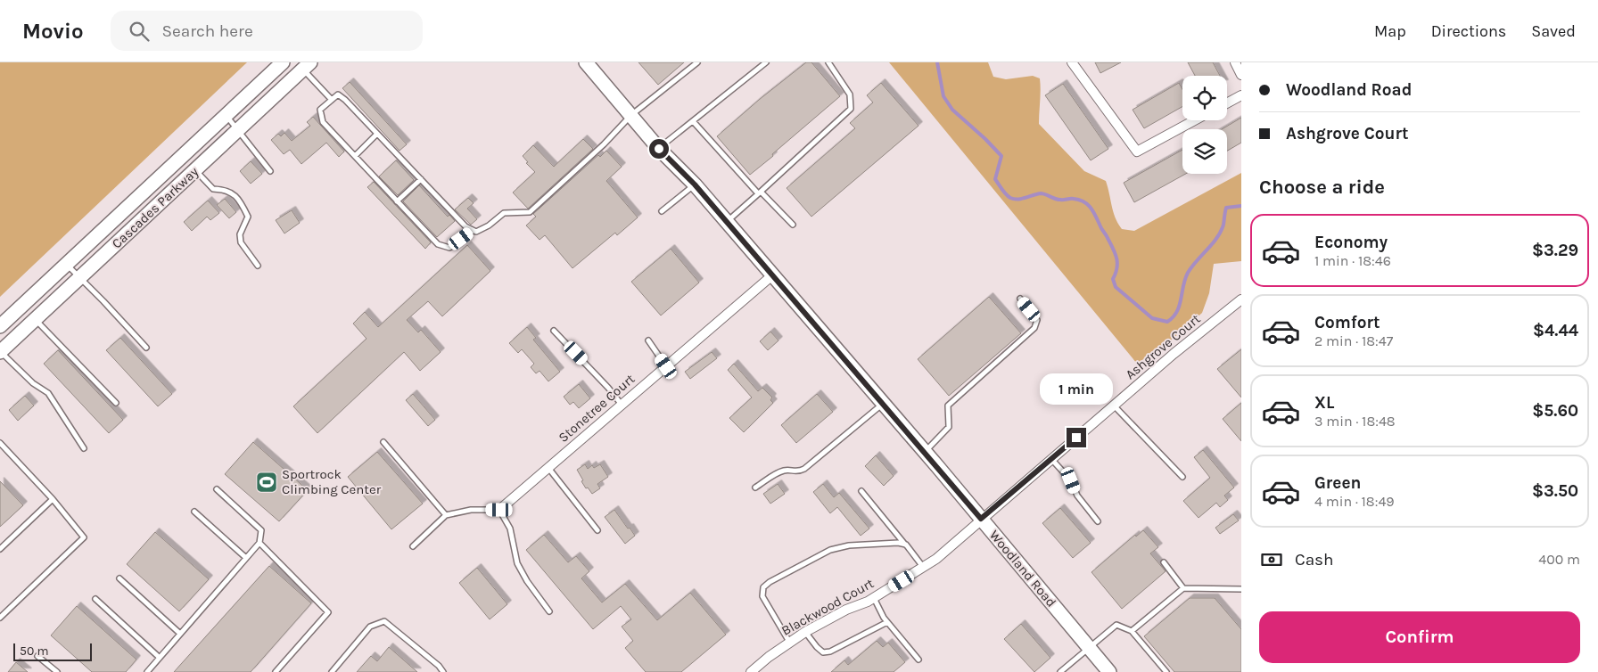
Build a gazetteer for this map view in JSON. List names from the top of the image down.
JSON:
{
  "streets": {
    "street": [
      "Cascades Parkway",
      "Ashgrove Court",
      "Stonetree Court",
      "Woodland Road",
      "Blackwood Court"
    ]
  },
  "crossings": [
    ["Ashgrove Court", "Woodland Road"],
    ["Ashgrove Court", "Blackwood Court"],
    ["Stonetree Court", "Woodland Road"],
    ["Woodland Road", "Blackwood Court"]
  ],
  "places": {
    "sports": ["Sportrock Climbing Center"]
  },
  "scale_bar": "50 m",
  "page": {
    "header": "Movio",
    "search": "Search here",
    "nav": ["Map", "Directions", "Saved"],
    "banner": ["Woodland Road", "Ashgrove Court"],
    "heading": "Choose a ride",
    "list": [
      {
        "name": "Economy",
        "note": "1 min · 18:46",
        "value": "$3.29"
      },
      {
        "name": "Comfort",
        "note": "2 min · 18:47",
        "value": "$4.44"
      },
      {
        "name": "XL",
        "note": "3 min · 18:48",
        "value": "$5.60"
      },
      {
        "name": "Green",
        "note": "4 min · 18:49",
        "value": "$3.50"
      }
    ],
    "bubble": "1 min",
    "pay": ["Cash", "400 m"],
    "buttons": "Confirm",
    "scale": "50 m"
  }
}
